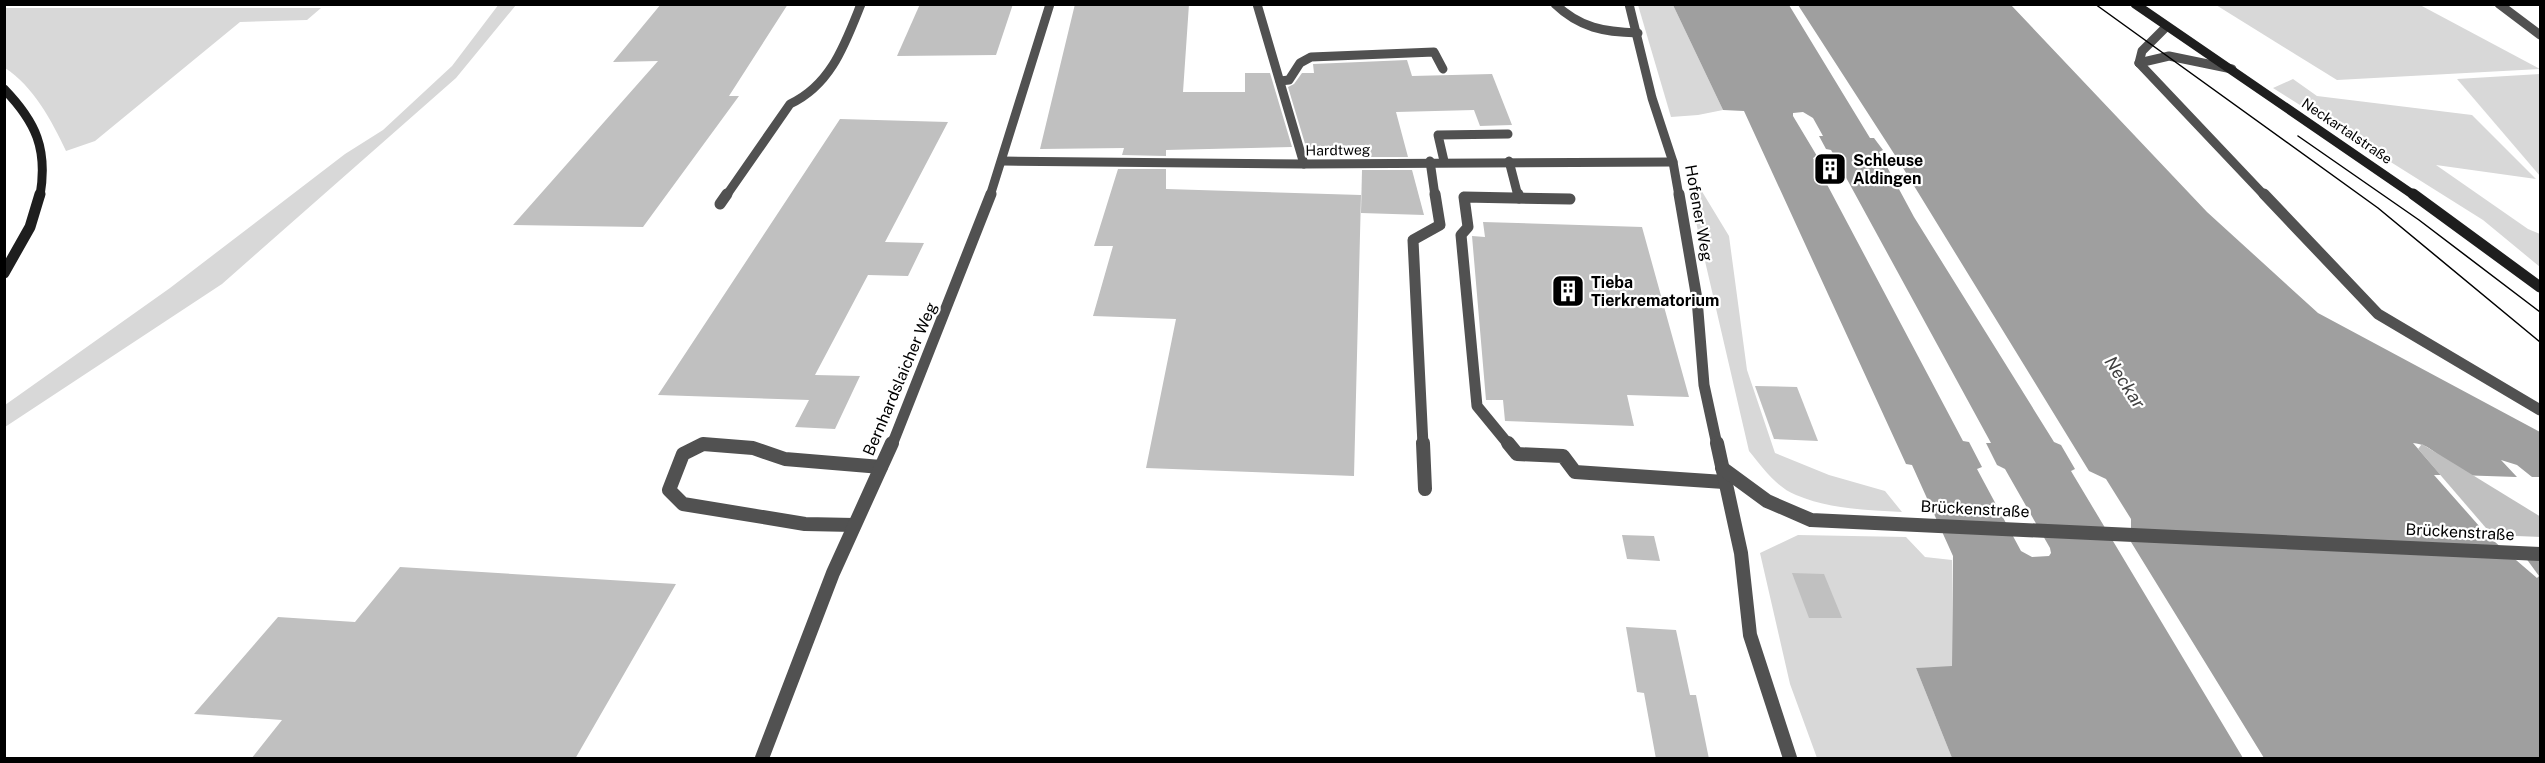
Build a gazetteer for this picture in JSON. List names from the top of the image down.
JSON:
{
  "streets": {
    "main road": ["Neckartalstraße"],
    "street": [
      "Hardtweg",
      "Hofener Weg",
      "Bernhardslaicher Weg",
      "Brückenstraße"
    ]
  },
  "crossings": [
    ["Hardtweg", "Hofener Weg"],
    ["Hardtweg", "Bernhardslaicher Weg"],
    ["Hofener Weg", "Brückenstraße"]
  ],
  "water": ["Neckar"],
  "places": {
    "building": ["Schleuse Aldingen", "Tieba Tierkrematorium"]
  }
}
